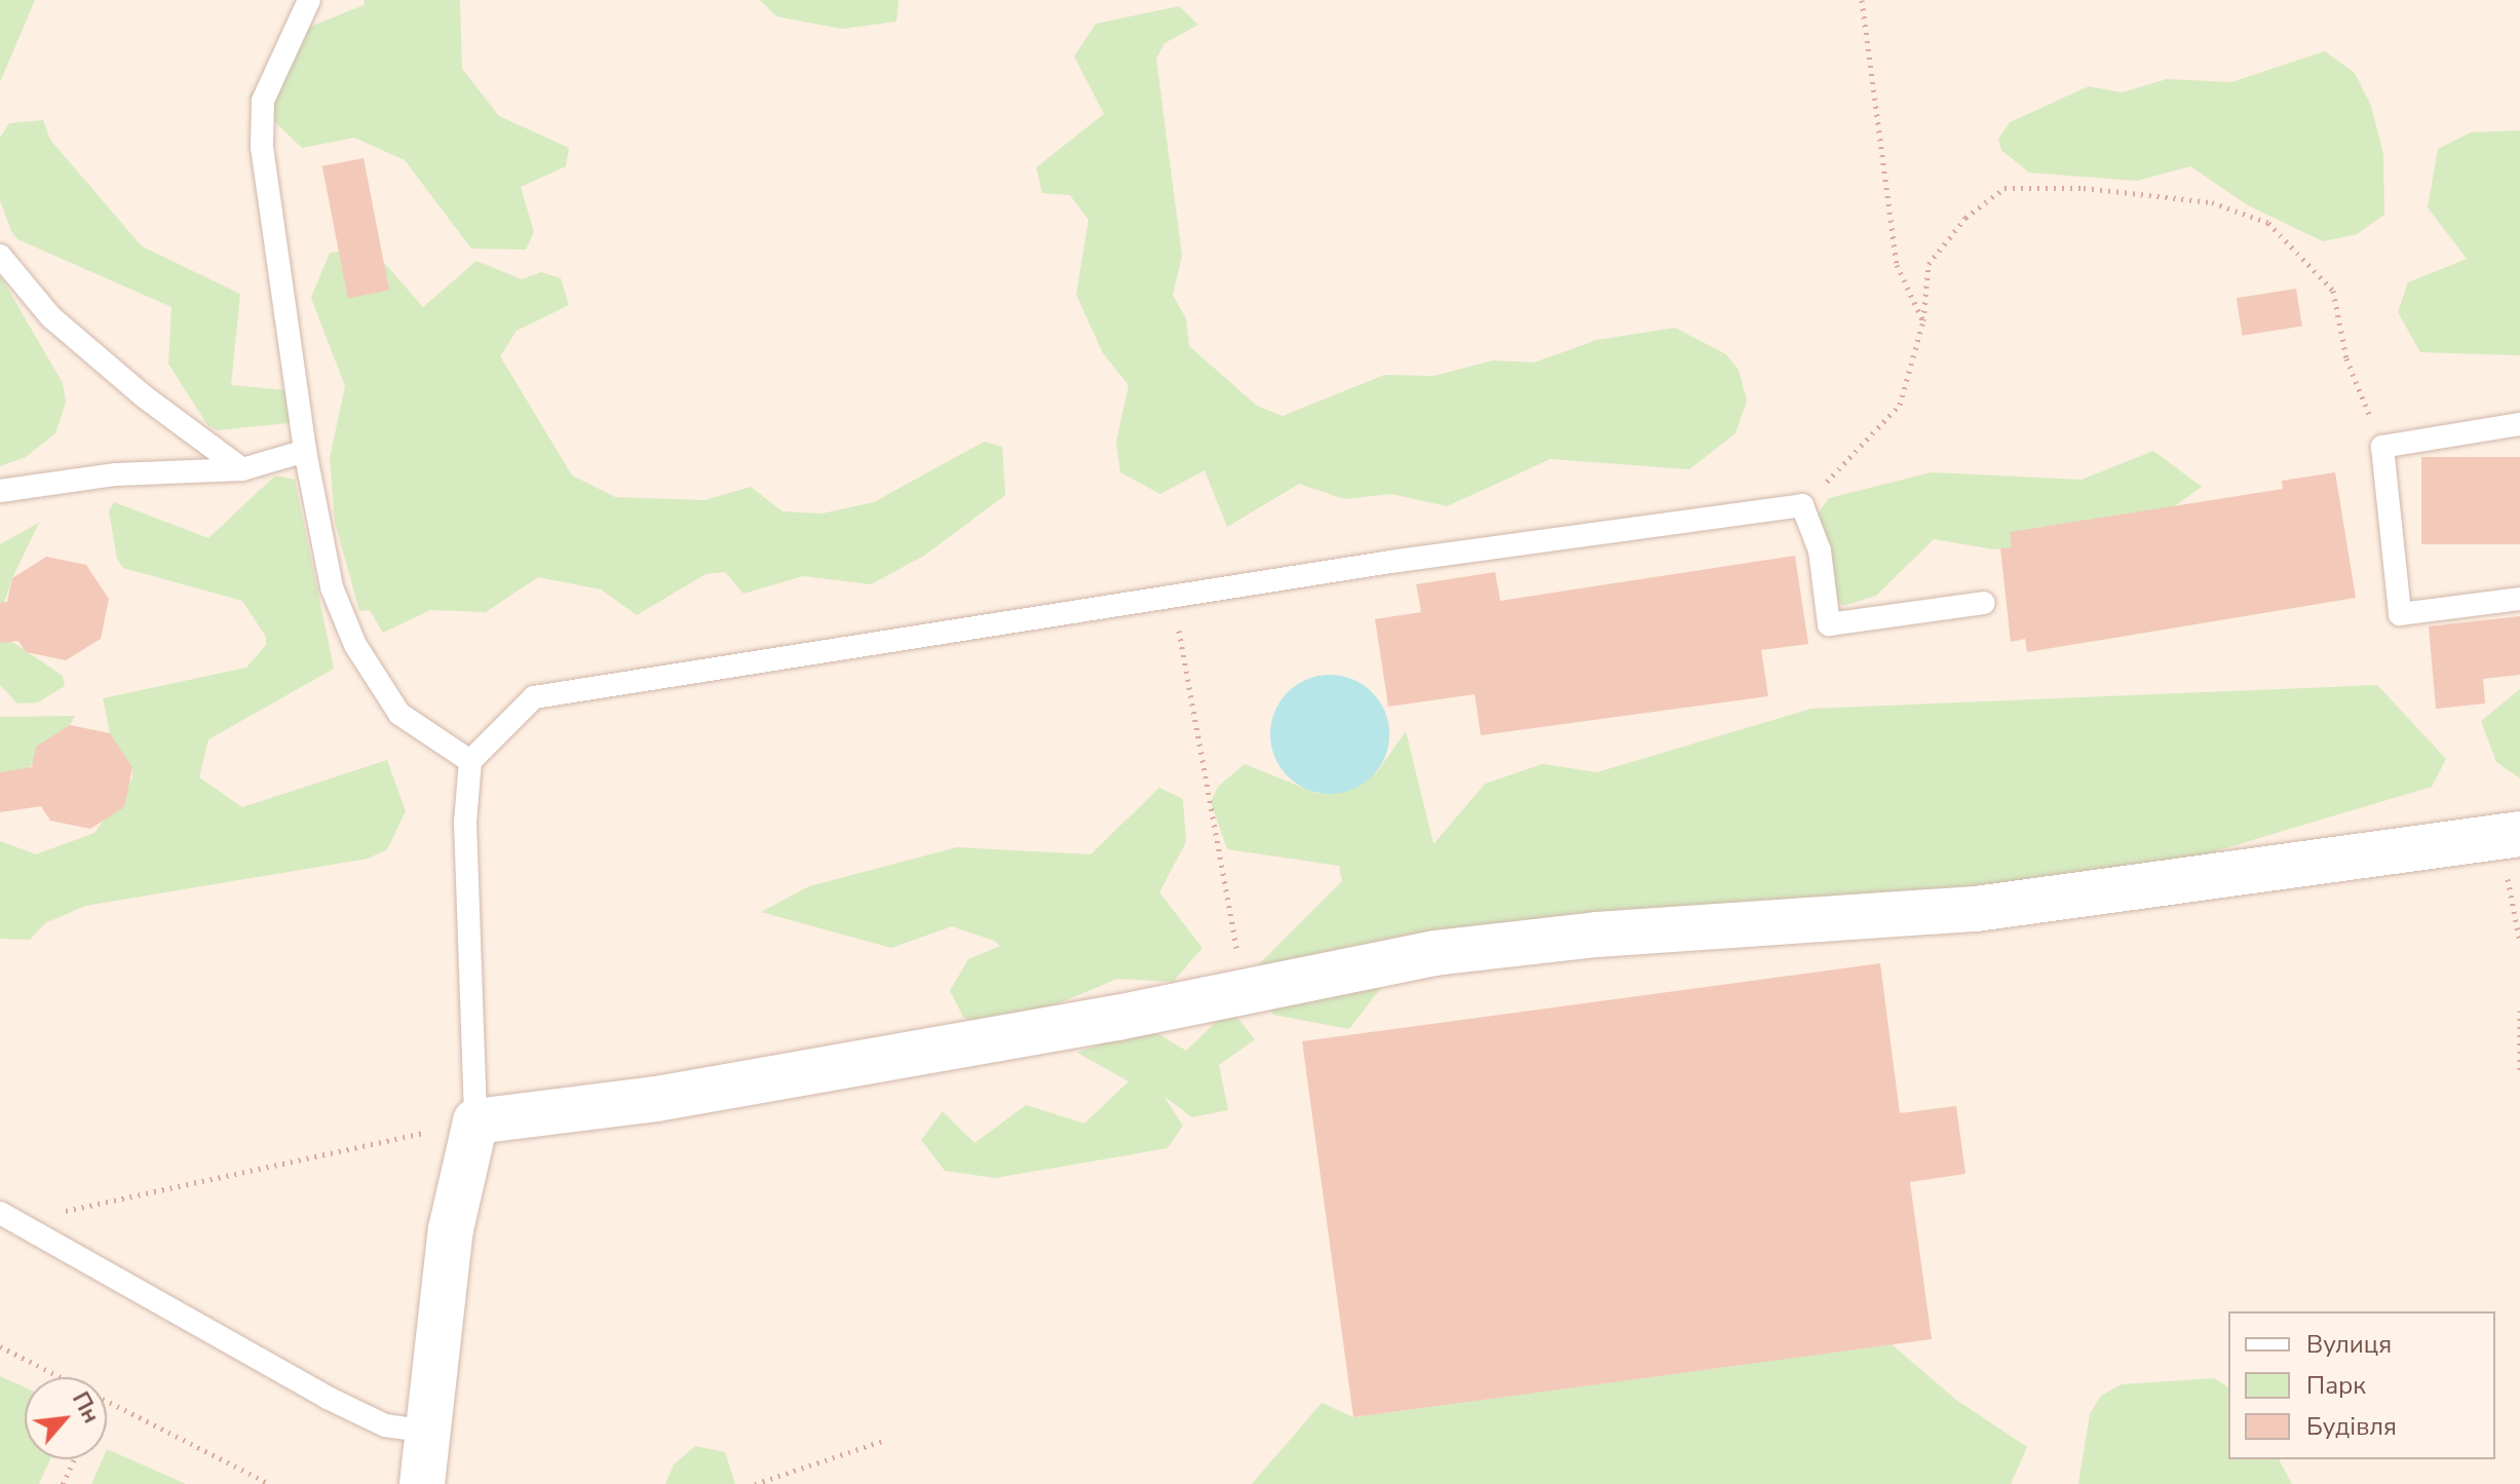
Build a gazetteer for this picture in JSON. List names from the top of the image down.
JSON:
{
  "legend": ["Вулиця", "Парк", "Будівля"],
  "north": "top right"
}
